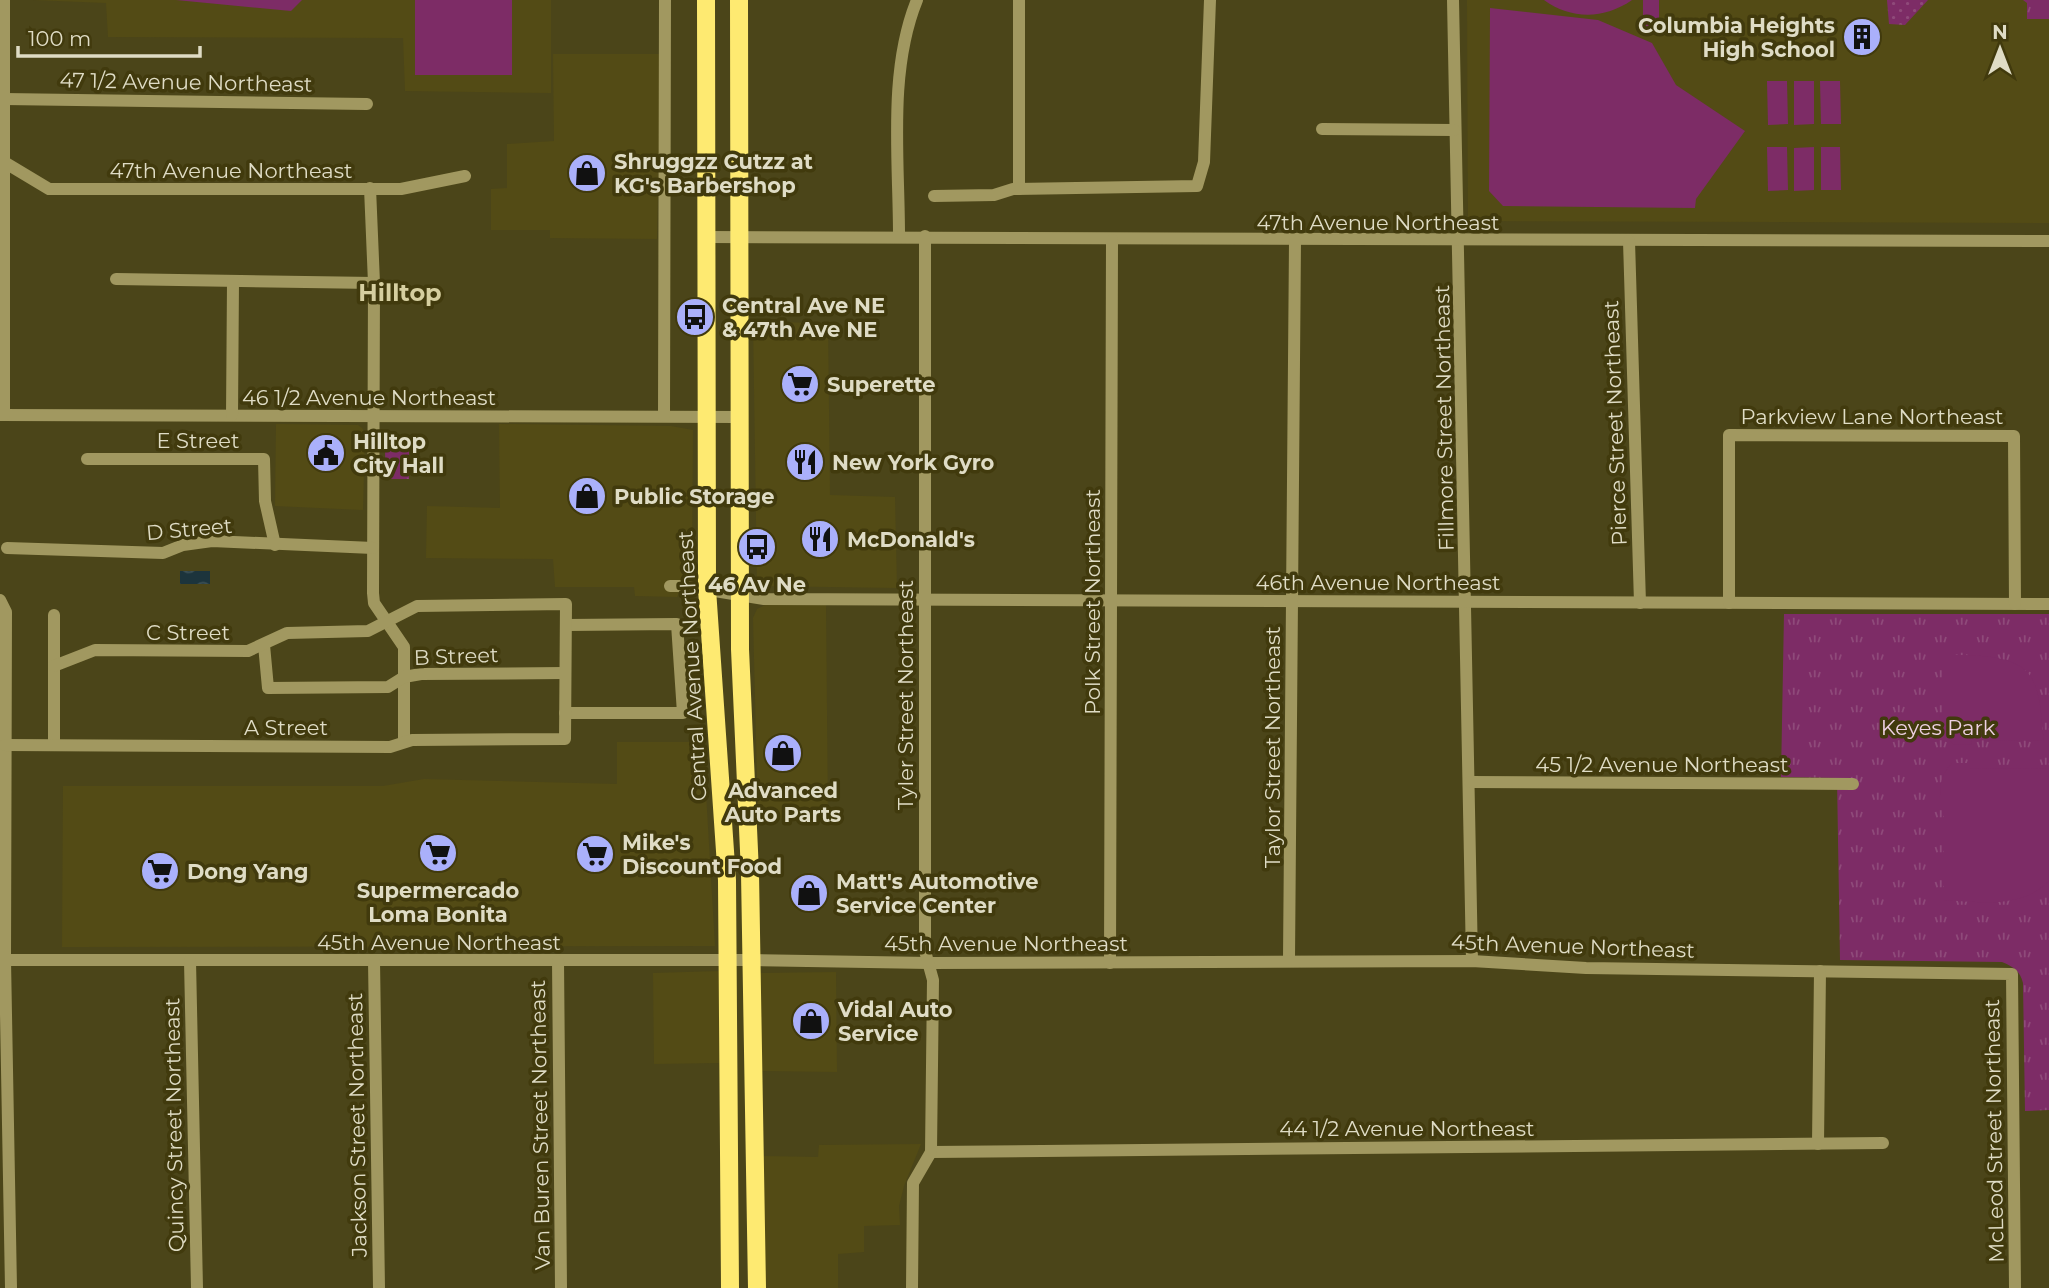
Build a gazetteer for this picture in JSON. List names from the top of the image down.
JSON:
{
  "streets": {
    "main road": ["Central Avenue Northeast"],
    "street": [
      "47 1/2 Avenue Northeast",
      "47th Avenue Northeast",
      "46 1/2 Avenue Northeast",
      "Parkview Lane Northeast",
      "Fillmore Street Northeast",
      "Pierce Street Northeast",
      "E Street",
      "D Street",
      "46th Avenue Northeast",
      "Polk Street Northeast",
      "C Street",
      "B Street",
      "Tyler Street Northeast",
      "A Street",
      "Taylor Street Northeast",
      "45 1/2 Avenue Northeast",
      "45th Avenue Northeast",
      "Quincy Street Northeast",
      "Jackson Street Northeast",
      "Van Buren Street Northeast",
      "44 1/2 Avenue Northeast",
      "McLeod Street Northeast"
    ]
  },
  "crossings": [
    ["47th Avenue Northeast", "Fillmore Street Northeast"],
    ["47th Avenue Northeast", "Pierce Street Northeast"],
    ["47th Avenue Northeast", "Polk Street Northeast"],
    ["47th Avenue Northeast", "Central Avenue Northeast"],
    ["47th Avenue Northeast", "Tyler Street Northeast"],
    ["47th Avenue Northeast", "Taylor Street Northeast"],
    ["46 1/2 Avenue Northeast", "Central Avenue Northeast"],
    ["Parkview Lane Northeast", "46th Avenue Northeast"],
    ["Fillmore Street Northeast", "46th Avenue Northeast"],
    ["Fillmore Street Northeast", "45 1/2 Avenue Northeast"],
    ["Fillmore Street Northeast", "45th Avenue Northeast"],
    ["Pierce Street Northeast", "46th Avenue Northeast"],
    ["E Street", "D Street"],
    ["46th Avenue Northeast", "Polk Street Northeast"],
    ["46th Avenue Northeast", "Central Avenue Northeast"],
    ["46th Avenue Northeast", "Tyler Street Northeast"],
    ["46th Avenue Northeast", "Taylor Street Northeast"],
    ["Polk Street Northeast", "45th Avenue Northeast"],
    ["C Street", "B Street"],
    ["Central Avenue Northeast", "45th Avenue Northeast"],
    ["Tyler Street Northeast", "45th Avenue Northeast"],
    ["Tyler Street Northeast", "44 1/2 Avenue Northeast"],
    ["Taylor Street Northeast", "45th Avenue Northeast"],
    ["45th Avenue Northeast", "Quincy Street Northeast"],
    ["45th Avenue Northeast", "Jackson Street Northeast"],
    ["45th Avenue Northeast", "Van Buren Street Northeast"],
    ["45th Avenue Northeast", "McLeod Street Northeast"]
  ],
  "districts": ["Hilltop"],
  "parks": ["Keyes Park"],
  "places": {
    "building": ["Columbia Heights High School"],
    "shop": [
      "Shruggzz Cutzz at KG's Barbershop",
      "Public Storage",
      "Advanced Auto Parts",
      "Matt's Automotive Service Center",
      "Vidal Auto Service"
    ],
    "bus stop": ["Central Ave NE & 47th Ave NE", "46 Av Ne"],
    "supermarket": [
      "Superette",
      "Supermercado Loma Bonita",
      "Mike's Discount Food",
      "Dong Yang"
    ],
    "public building": ["Hilltop City Hall"],
    "restaurant": ["New York Gyro", "McDonald's"]
  },
  "scale_bar": "100 m",
  "north": "top"
}
